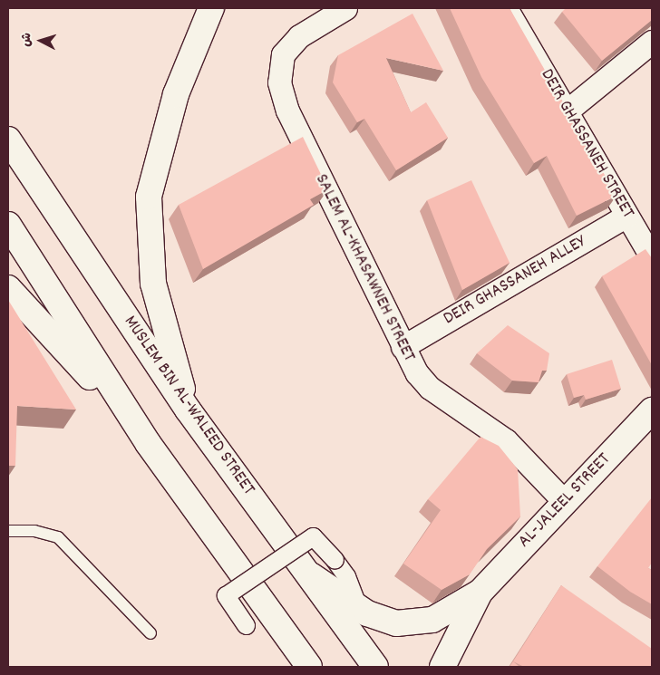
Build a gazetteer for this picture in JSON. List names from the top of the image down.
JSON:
{
  "streets": {
    "main road": ["MUSLEM BIN AL-WALEED STREET", "AL-JALEEL STREET"],
    "street": ["DEIR GHASSANEH STREET", "SALEM AL-KHASAWNEH STREET", "DEIR GHASSANEH ALLEY"]
  },
  "crossings": [
    ["DEIR GHASSANEH STREET", "DEIR GHASSANEH ALLEY"],
    ["SALEM AL-KHASAWNEH STREET", "DEIR GHASSANEH ALLEY"],
    ["SALEM AL-KHASAWNEH STREET", "AL-JALEEL STREET"],
    ["MUSLEM BIN AL-WALEED STREET", "AL-JALEEL STREET"]
  ],
  "north": "left"
}
